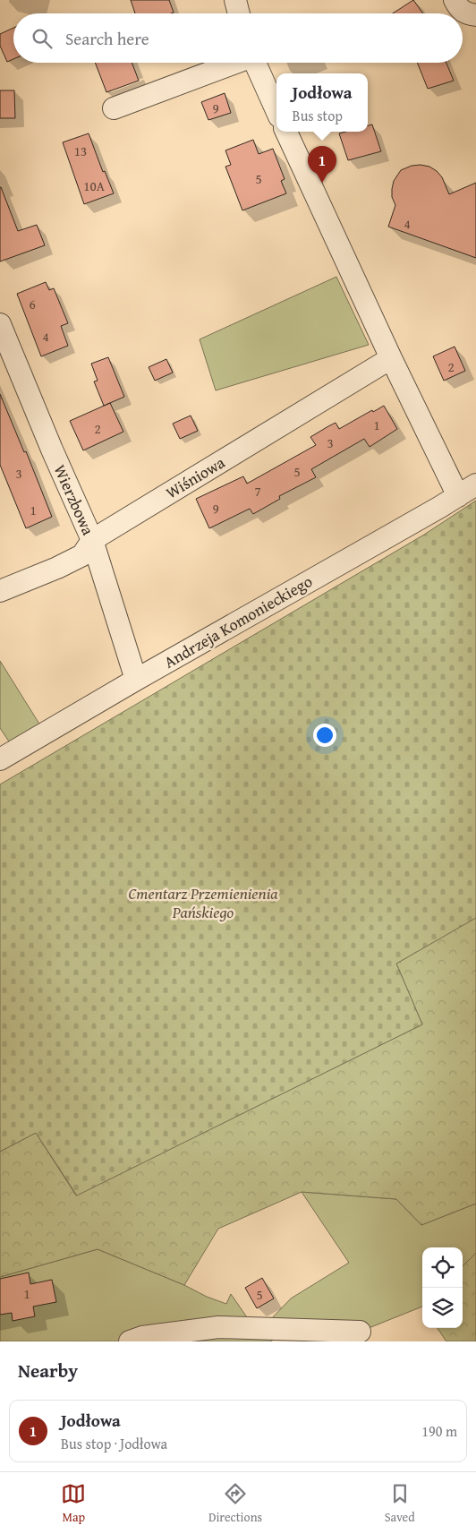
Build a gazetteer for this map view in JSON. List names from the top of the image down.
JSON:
{
  "streets": {
    "street": ["Wiśniowa", "Wierzbowa", "Andrzeja Komonieckiego"]
  },
  "crossings": [
    ["Wiśniowa", "Wierzbowa"],
    ["Wierzbowa", "Andrzeja Komonieckiego"]
  ],
  "parks": ["Cmentarz Przemienienia Pańskiego"],
  "house_numbers": [
    "9",
    "13",
    "5",
    "10A",
    "4",
    "6",
    "4",
    "2",
    "1",
    "2",
    "3",
    "5",
    "3",
    "7",
    "9",
    "1",
    "1",
    "5"
  ],
  "page": {
    "search": "Search here",
    "popup": ["Jodłowa", "Bus stop"],
    "pins": "1",
    "heading": "Nearby",
    "list": [
      {
        "mark": "1",
        "name": "Jodłowa",
        "note": "Bus stop · Jodłowa",
        "value": "190 m"
      }
    ],
    "nav": ["Map", "Directions", "Saved"]
  }
}
